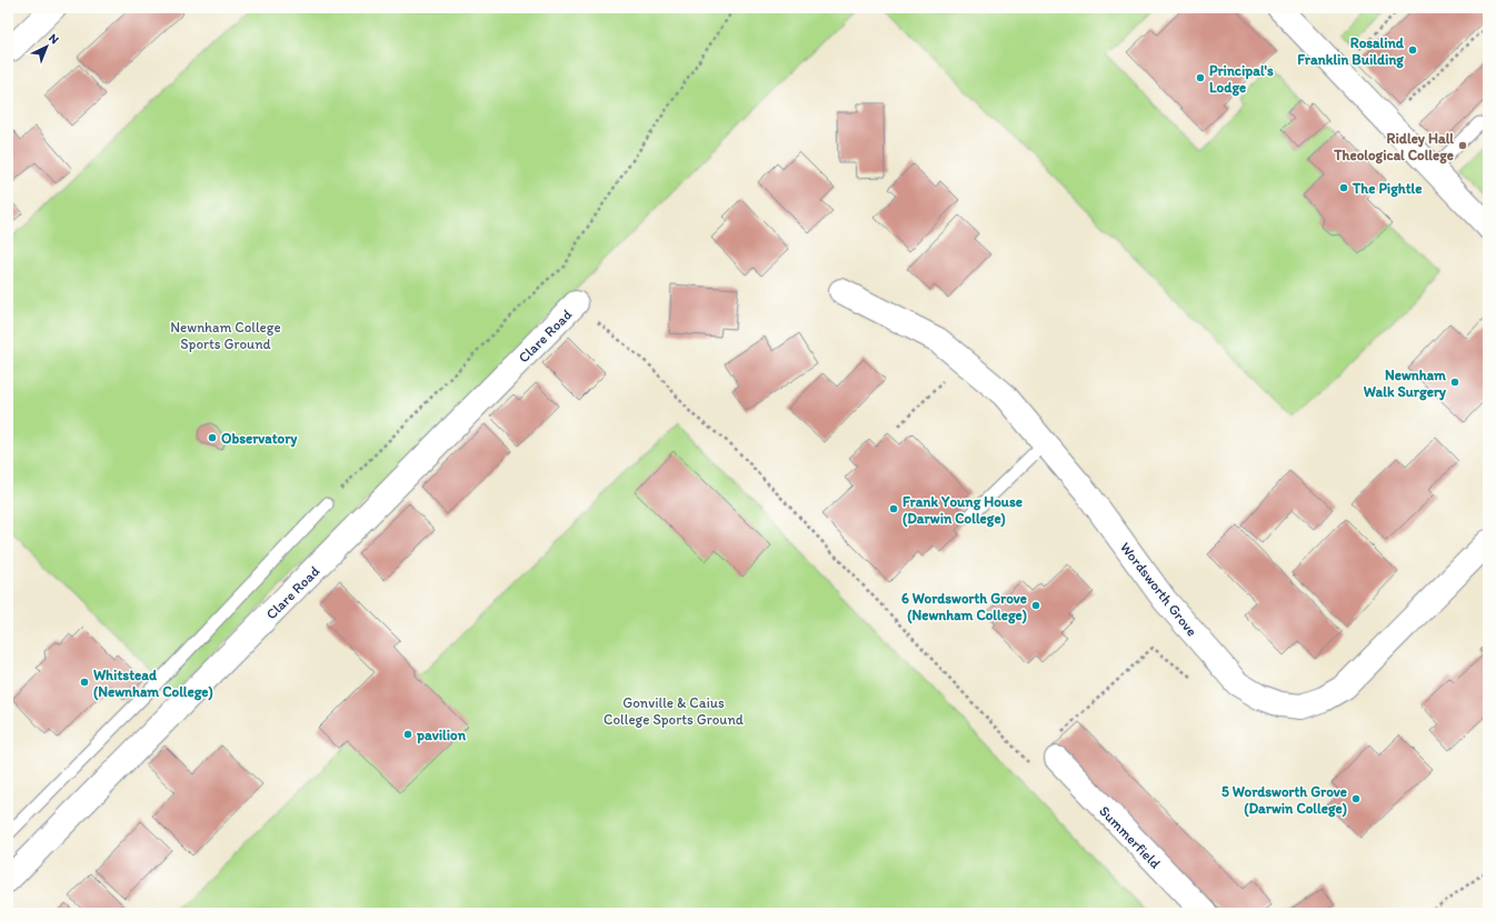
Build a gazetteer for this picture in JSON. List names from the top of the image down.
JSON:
{
  "streets": {
    "street": ["Clare Road", "Wordsworth Grove", "Summerfield"]
  },
  "parks": ["Newnham College Sports Ground", "Gonville & Caius College Sports Ground"],
  "places": [
    "Rosalind Franklin Building",
    "Principal's Lodge",
    "Ridley Hall Theological College",
    "The Pightle",
    "Newnham Walk Surgery",
    "Observatory",
    "Frank Young House (Darwin College)",
    "6 Wordsworth Grove (Newnham College)",
    "Whitstead (Newnham College)",
    "pavilion",
    "5 Wordsworth Grove (Darwin College)"
  ],
  "north": "top right"
}
